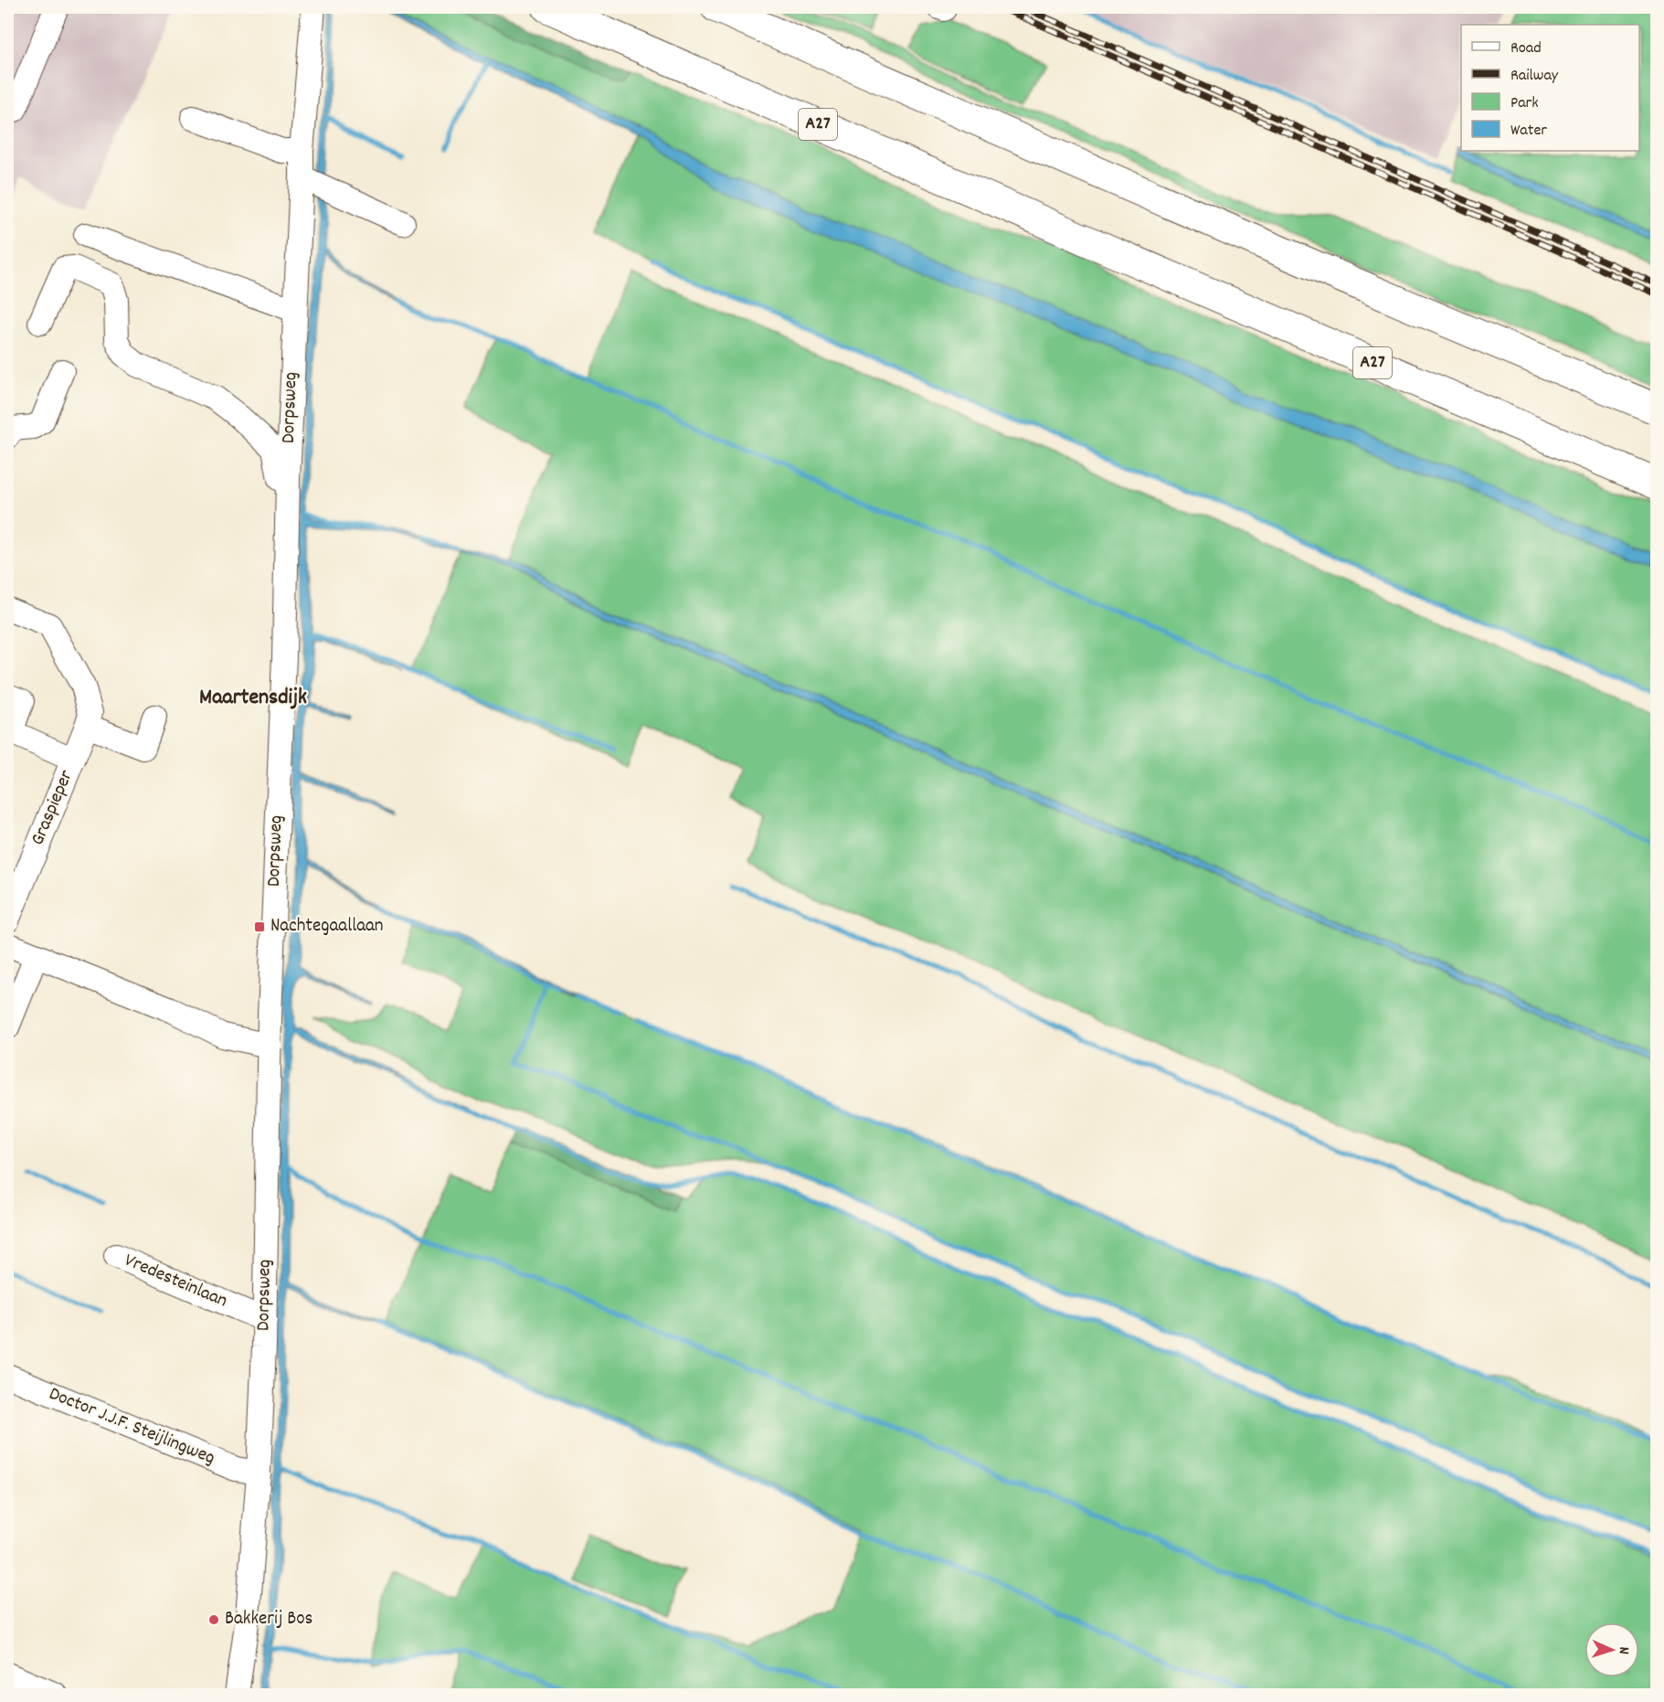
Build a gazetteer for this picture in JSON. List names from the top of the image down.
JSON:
{
  "streets": {
    "highway": ["A27"],
    "street": [
      "Dorpsweg",
      "Graspieper",
      "Vredesteinlaan",
      "Doctor J.J.F. Steijlingweg"
    ]
  },
  "crossings": [
    ["Dorpsweg", "Vredesteinlaan"],
    ["Dorpsweg", "Doctor J.J.F. Steijlingweg"]
  ],
  "districts": ["Maartensdijk"],
  "places": {
    "transit": ["Nachtegaallaan"],
    "other": ["Bakkerij Bos"]
  },
  "legend": [
    "Road",
    "Railway",
    "Park",
    "Water"
  ],
  "north": "right"
}
